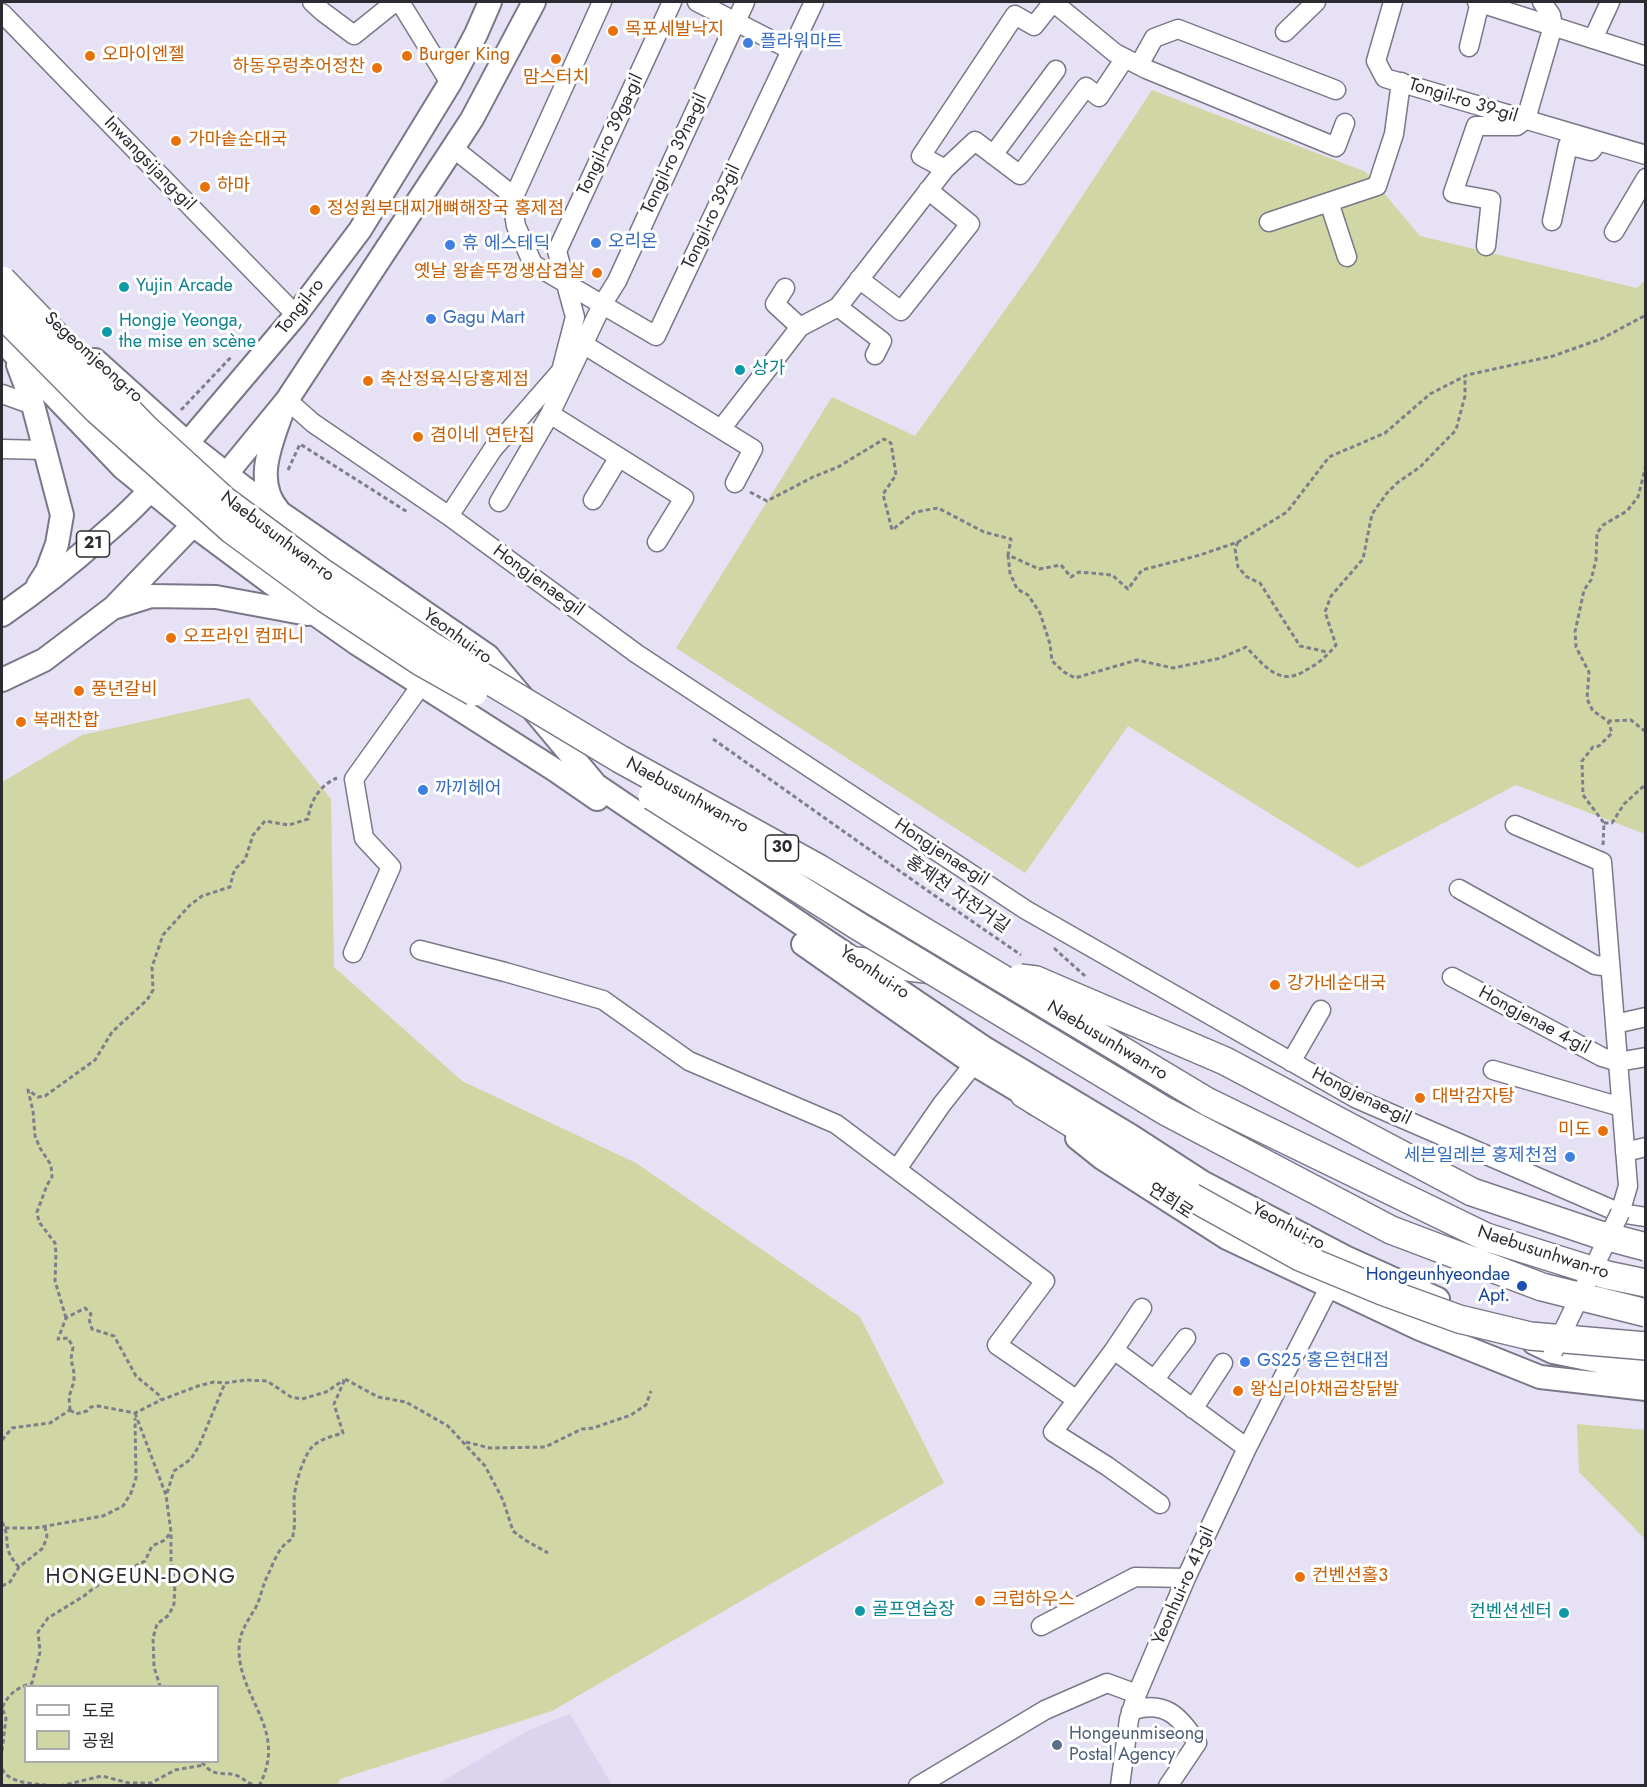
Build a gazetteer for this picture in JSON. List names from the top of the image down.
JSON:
{
  "streets": {
    "highway": ["Naebusunhwan-ro", "30"],
    "main road": [
      "Tongil-ro",
      "Segeomjeong-ro",
      "21",
      "Yeonhui-ro",
      "연희로"
    ],
    "street": [
      "Tongil-ro 39-gil",
      "Tongil-ro 39ga-gil",
      "Tongil-ro 39na-gil",
      "Inwangsijang-gil",
      "Hongjenae-gil",
      "Hongjenae 4-gil",
      "Yeonhui-ro 41-gil"
    ],
    "path": ["홍제천 자전거길"]
  },
  "crossings": [
    ["Tongil-ro 39-gil", "Tongil-ro 39ga-gil"],
    ["Tongil-ro 39-gil", "Tongil-ro 39na-gil"],
    ["Inwangsijang-gil", "Tongil-ro"],
    ["Tongil-ro", "Segeomjeong-ro"],
    ["Tongil-ro", "Hongjenae-gil"],
    ["Tongil-ro", "Yeonhui-ro"],
    ["Segeomjeong-ro", "Yeonhui-ro"],
    ["Hongjenae-gil", "Hongjenae 4-gil"],
    ["Yeonhui-ro", "Hongjenae 4-gil"],
    ["Yeonhui-ro", "연희로"],
    ["Yeonhui-ro", "Yeonhui-ro 41-gil"],
    ["연희로", "Yeonhui-ro 41-gil"]
  ],
  "districts": ["HONGEUN-DONG"],
  "places": [
    "목포세발낙지",
    "플라워마트",
    "오마이엔젤",
    "Burger King",
    "맘스터치",
    "하동우렁추어정찬",
    "가마솥순대국",
    "하마",
    "정성원부대찌개뼈해장국 홍제점",
    "오리온",
    "휴 에스테딕",
    "옛날 왕솥뚜껑생삼겹살",
    "Yujin Arcade",
    "Gagu Mart",
    "Hongje Yeonga, the mise en scène",
    "상가",
    "축산정육식당홍제점",
    "겸이네 연탄집",
    "오프라인 컴퍼니",
    "풍년갈비",
    "복래찬합",
    "까끼헤어",
    "강가네순대국",
    "대박감자탕",
    "미도",
    "세븐일레븐 홍제천점",
    "Hongeunhyeondae Apt.",
    "GS25 홍은현대점",
    "왕십리야채곱창닭발",
    "컨벤션홀3",
    "크럽하우스",
    "골프연습장",
    "컨벤션센터",
    "Hongeunmiseong Postal Agency"
  ],
  "legend": ["도로", "공원"]
}
